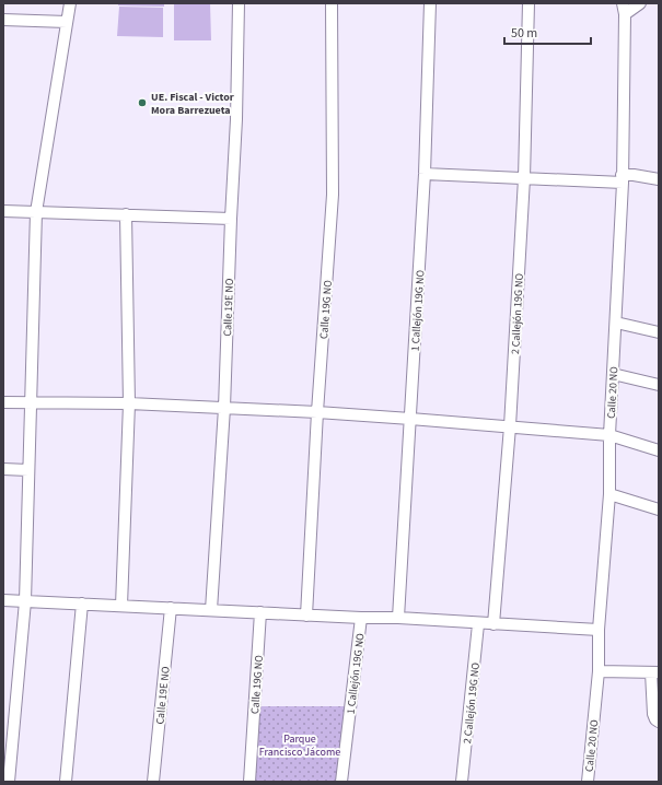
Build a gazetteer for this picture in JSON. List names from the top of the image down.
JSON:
{
  "streets": {
    "street": [
      "Calle 19E NO",
      "Calle 19G NO",
      "1 Callejón 19G NO",
      "2 Callejón 19G NO",
      "Calle 20 NO"
    ]
  },
  "parks": ["Parque Francisco Jácome"],
  "places": ["UE. Fiscal - Victor Mora Barrezueta"],
  "scale_bar": "50 m"
}
